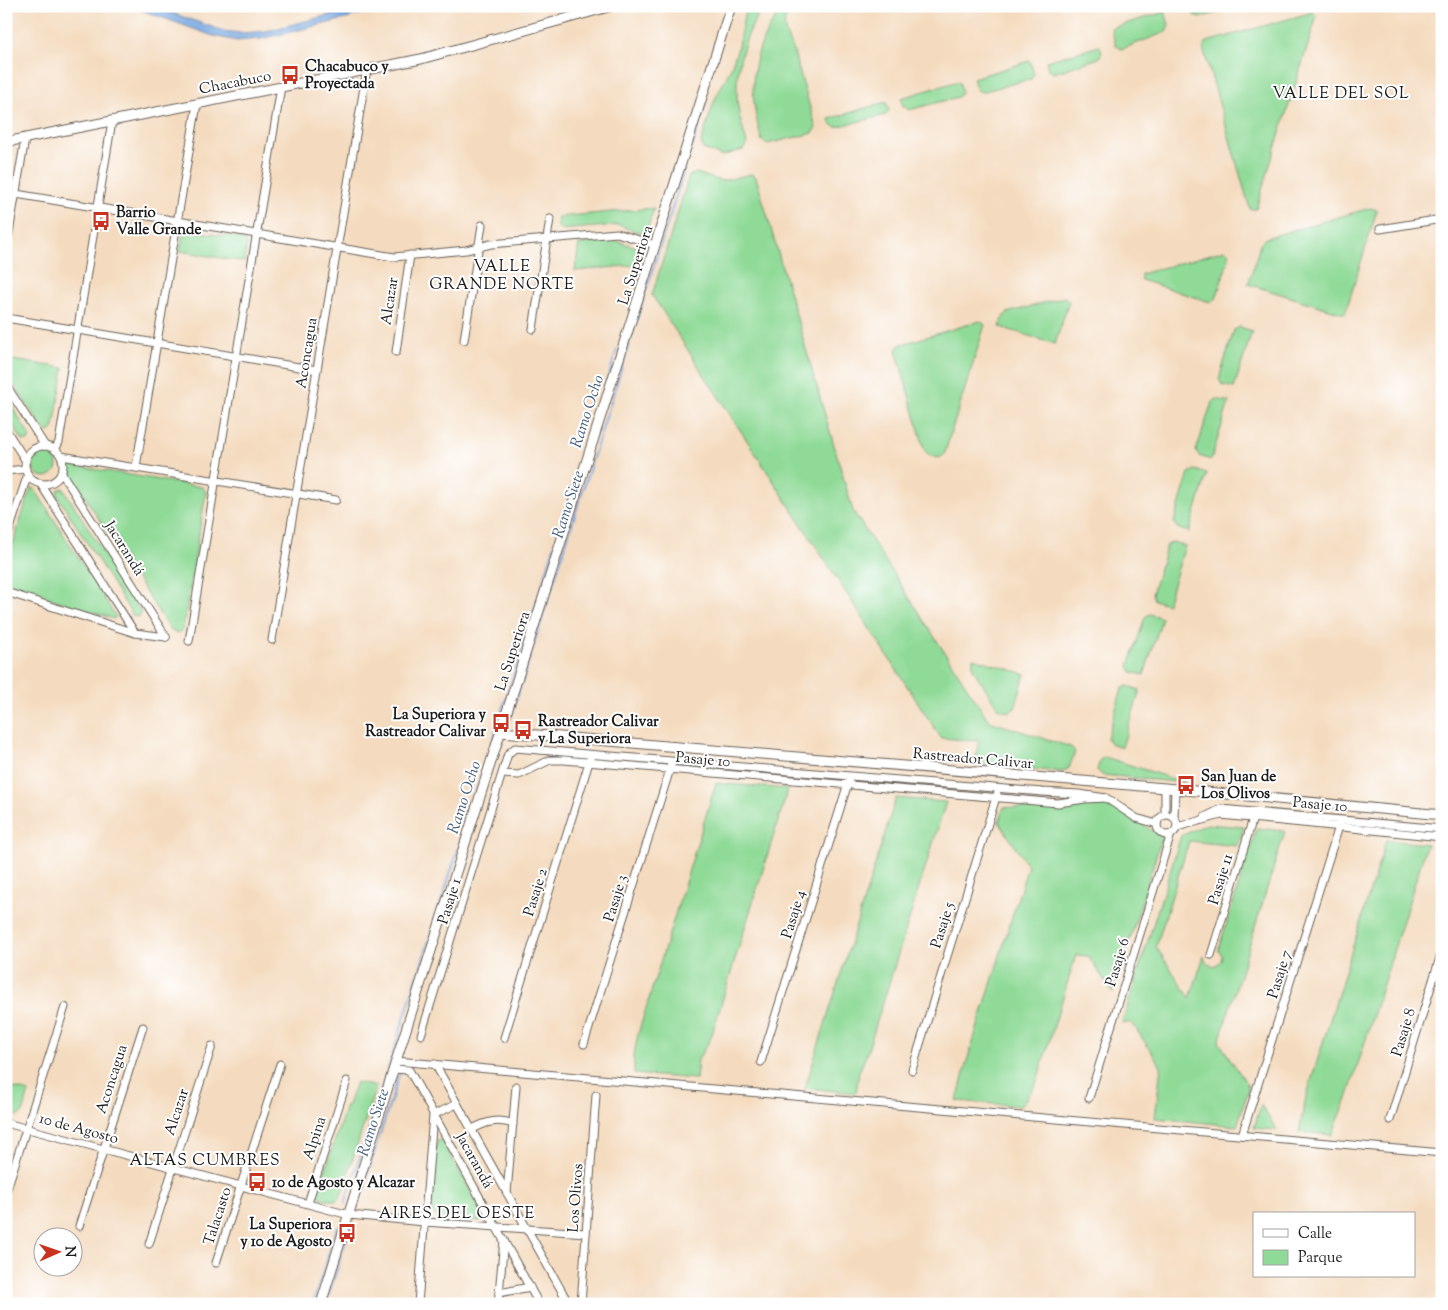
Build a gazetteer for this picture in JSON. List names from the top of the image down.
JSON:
{
  "streets": {
    "street": [
      "Chacabuco",
      "La Superiora",
      "Alcazar",
      "Aconcagua",
      "Jacarandá",
      "Rastreador Calivar",
      "Pasaje 10",
      "Pasaje 11",
      "Pasaje 2",
      "Pasaje 3",
      "Pasaje 1",
      "Pasaje 4",
      "Pasaje 5",
      "Pasaje 6",
      "Pasaje 7",
      "Pasaje 8",
      "10 de Agosto",
      "Alpina",
      "Los Olivos",
      "Talacasto"
    ]
  },
  "crossings": [
    ["Chacabuco", "Aconcagua"],
    ["Chacabuco", "Jacarandá"],
    ["La Superiora", "Jacarandá"],
    ["La Superiora", "Rastreador Calivar"],
    ["La Superiora", "10 de Agosto"],
    ["Alcazar", "10 de Agosto"],
    ["Aconcagua", "10 de Agosto"],
    ["Jacarandá", "10 de Agosto"],
    ["Pasaje 10", "Pasaje 11"],
    ["Pasaje 10", "Pasaje 2"],
    ["Pasaje 10", "Pasaje 3"],
    ["Pasaje 10", "Pasaje 1"],
    ["Pasaje 10", "Pasaje 4"],
    ["Pasaje 10", "Pasaje 5"],
    ["Pasaje 10", "Pasaje 6"],
    ["Pasaje 10", "Pasaje 7"],
    ["10 de Agosto", "Alpina"],
    ["10 de Agosto", "Los Olivos"],
    ["10 de Agosto", "Talacasto"]
  ],
  "districts": [
    "VALLE DEL SOL",
    "VALLE GRANDE NORTE",
    "ALTAS CUMBRES",
    "AIRES DEL OESTE"
  ],
  "water": ["Ramo Ocho", "Ramo Siete"],
  "places": {
    "bus stop": [
      "Chacabuco y Proyectada",
      "Barrio Valle Grande",
      "La Superiora y Rastreador Calivar",
      "Rastreador Calivar y La Superiora",
      "San Juan de Los Olivos",
      "10 de Agosto y Alcazar",
      "La Superiora y 10 de Agosto"
    ]
  },
  "legend": ["Calle", "Parque"],
  "north": "right"
}
